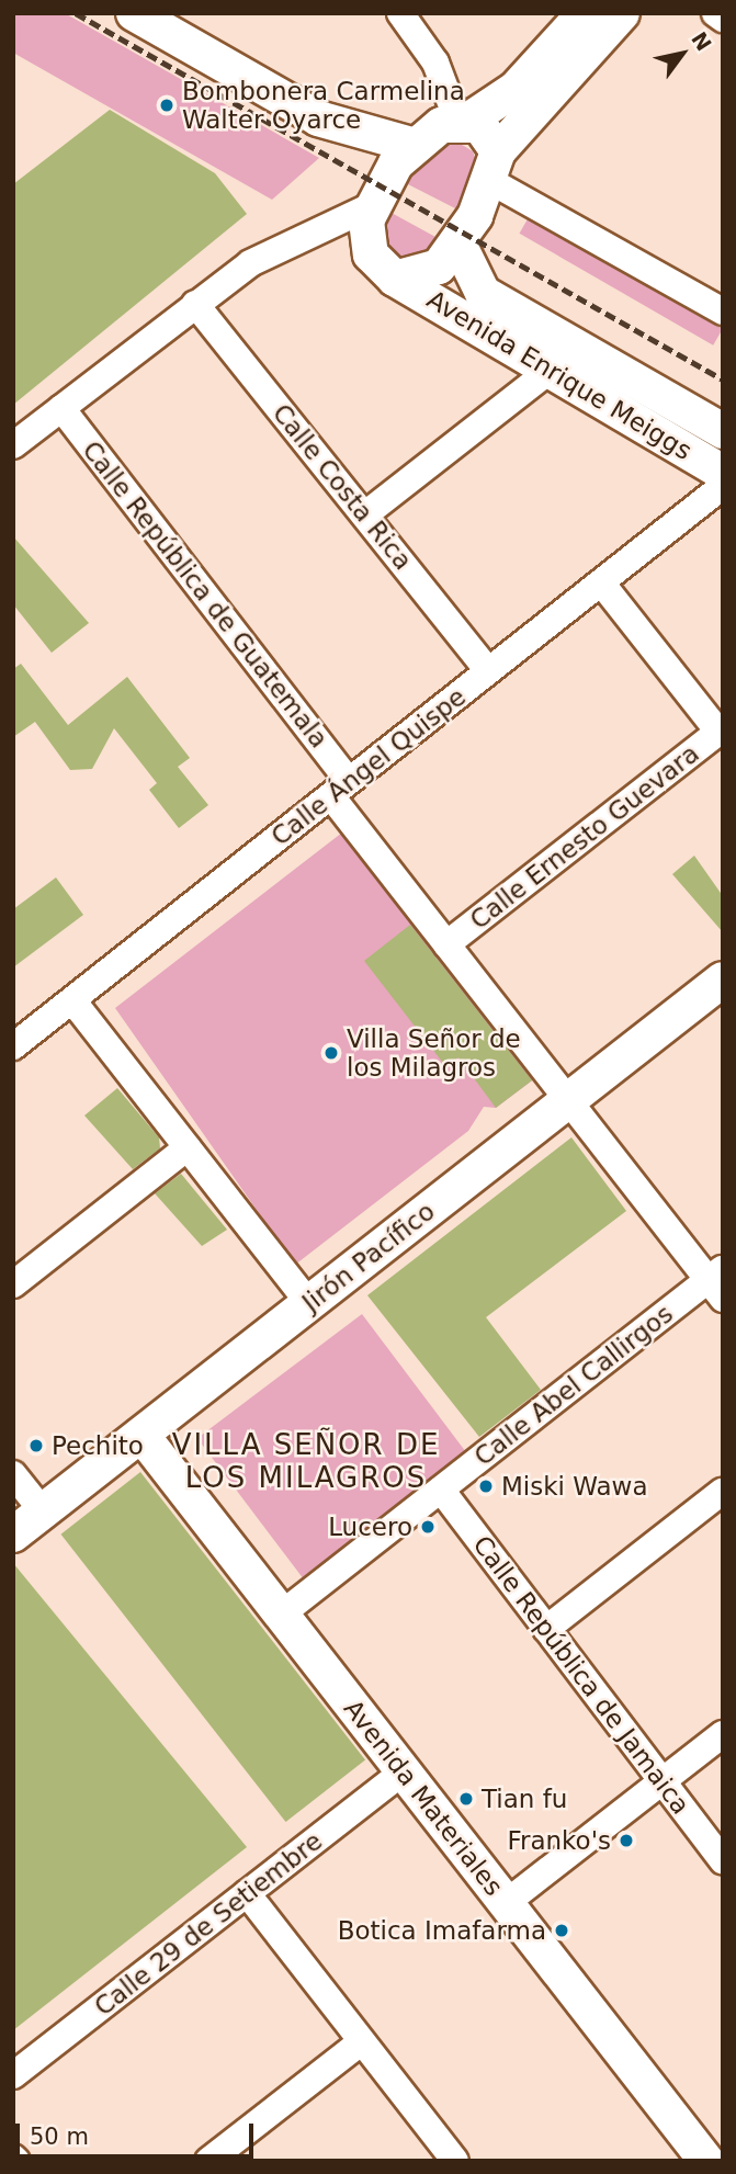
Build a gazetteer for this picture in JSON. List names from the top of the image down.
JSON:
{
  "streets": {
    "street": [
      "Avenida Enrique Meiggs",
      "Calle Costa Rica",
      "Calle República de Guatemala",
      "Calle Ángel Quispe",
      "Calle Ernesto Guevara",
      "Jirón Pacífico",
      "Calle Abel Callirgos",
      "Calle República de Jamaica",
      "Avenida Materiales",
      "Calle 29 de Setiembre"
    ]
  },
  "crossings": [
    ["Calle Costa Rica", "Calle Ángel Quispe"],
    ["Calle República de Guatemala", "Calle Ángel Quispe"],
    ["Calle República de Guatemala", "Calle Ernesto Guevara"],
    ["Calle República de Guatemala", "Jirón Pacífico"],
    ["Calle República de Guatemala", "Calle Abel Callirgos"],
    ["Jirón Pacífico", "Avenida Materiales"],
    ["Calle Abel Callirgos", "Calle República de Jamaica"],
    ["Calle Abel Callirgos", "Avenida Materiales"],
    ["Avenida Materiales", "Calle 29 de Setiembre"]
  ],
  "districts": ["VILLA SEÑOR DE LOS MILAGROS"],
  "places": [
    "Bombonera Carmelina Walter Oyarce",
    "Villa Señor de los Milagros",
    "Pechito",
    "Miski Wawa",
    "Lucero",
    "Tian fu",
    "Franko's",
    "Botica Imafarma"
  ],
  "scale_bar": "50 m",
  "north": "top right"
}
